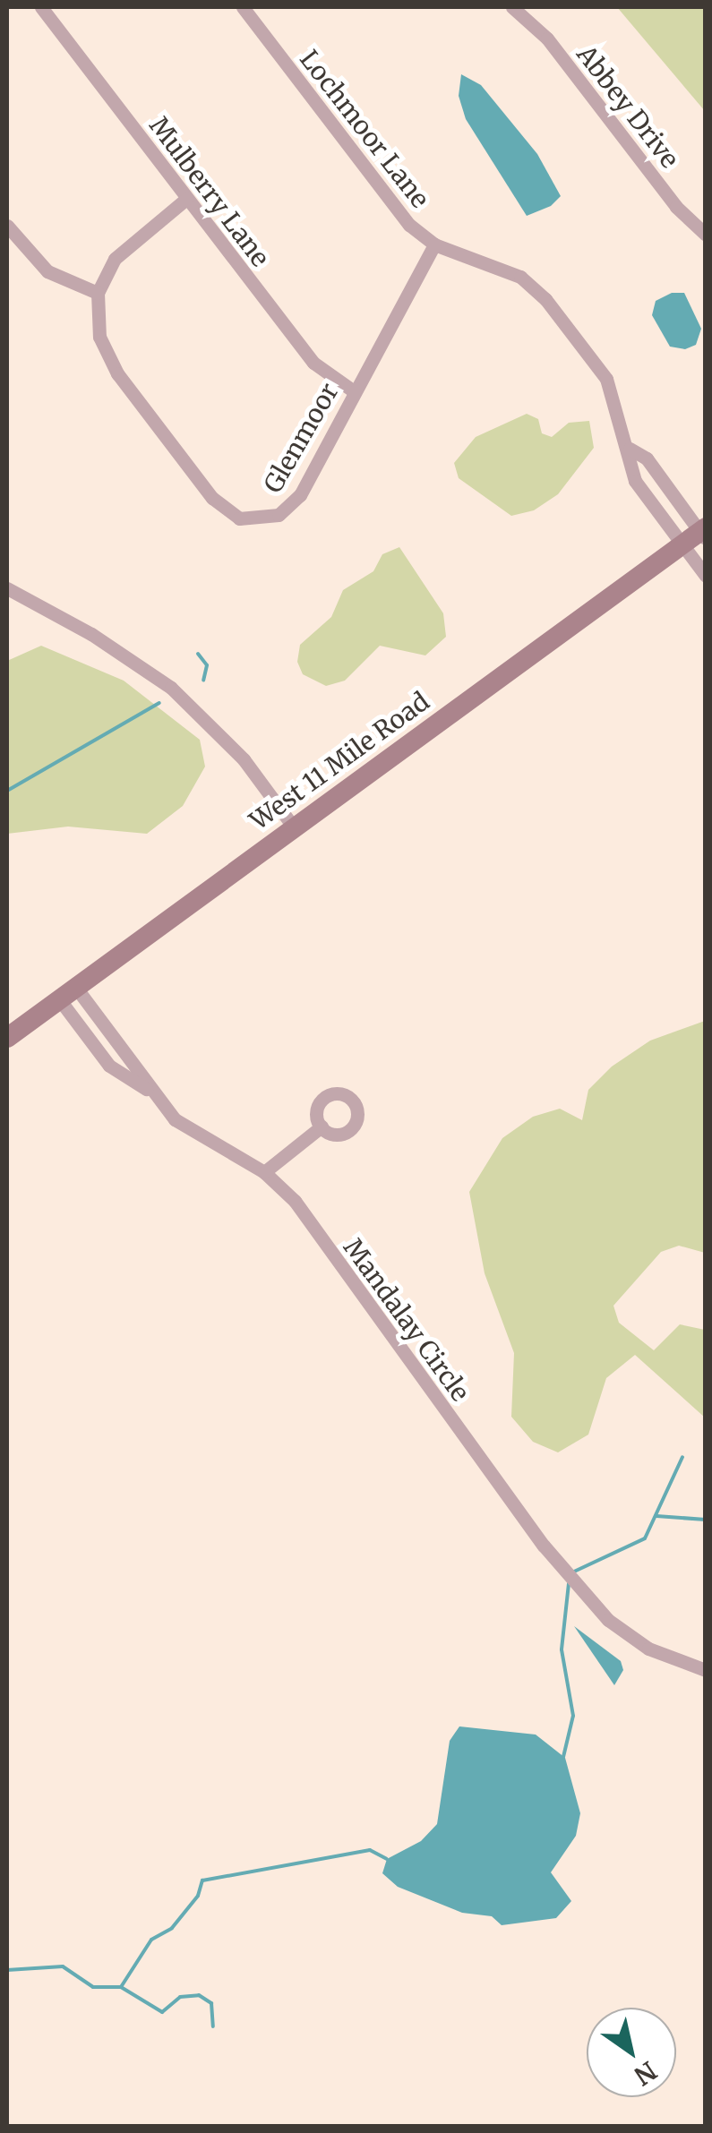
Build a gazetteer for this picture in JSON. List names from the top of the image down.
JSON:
{
  "streets": {
    "street": [
      "Abbey Drive",
      "Lochmoor Lane",
      "Mulberry Lane",
      "Glenmoor",
      "West 11 Mile Road",
      "Mandalay Circle"
    ]
  },
  "crossings": [
    ["Lochmoor Lane", "Glenmoor"],
    ["Lochmoor Lane", "West 11 Mile Road"],
    ["Mulberry Lane", "Glenmoor"],
    ["West 11 Mile Road", "Mandalay Circle"]
  ],
  "north": "bottom right"
}
